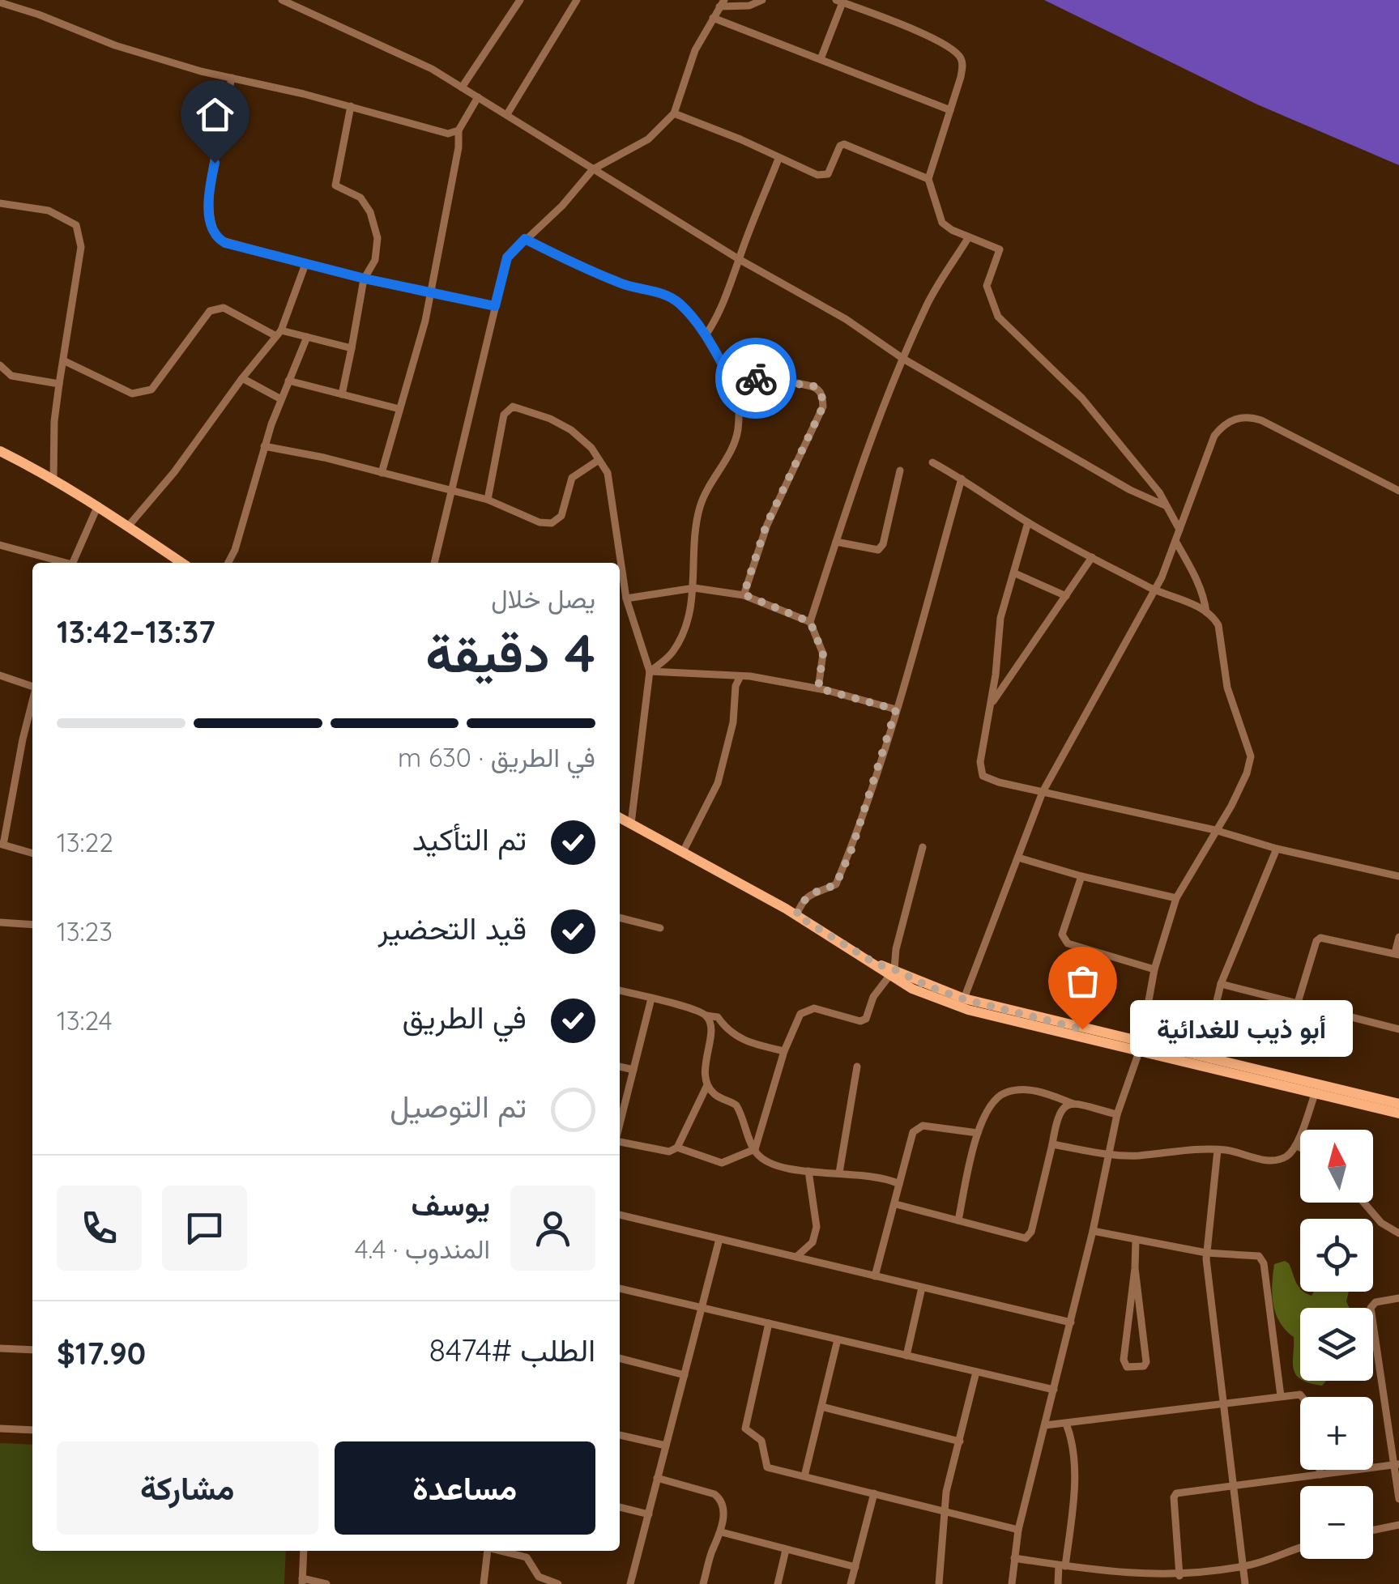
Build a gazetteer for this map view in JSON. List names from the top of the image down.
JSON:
{
  "places": ["أبو ذيب للغدائية"],
  "north": "top",
  "page": {
    "heading": ["4 دقيقة", "يصل خلال", "13:37–13:42"],
    "panel": [
      "يوسف",
      "المندوب · 4.4",
      "الطلب #8474",
      "$17.90"
    ],
    "bar": "في الطريق · 630 m",
    "list": [
      ["تم التأكيد", "13:22"],
      ["قيد التحضير", "13:23"],
      ["في الطريق", "13:24"],
      "تم التوصيل"
    ],
    "bubble": "أبو ذيب للغدائية",
    "map_buttons": ["+", "−"],
    "buttons": ["مساعدة", "مشاركة"]
  }
}
